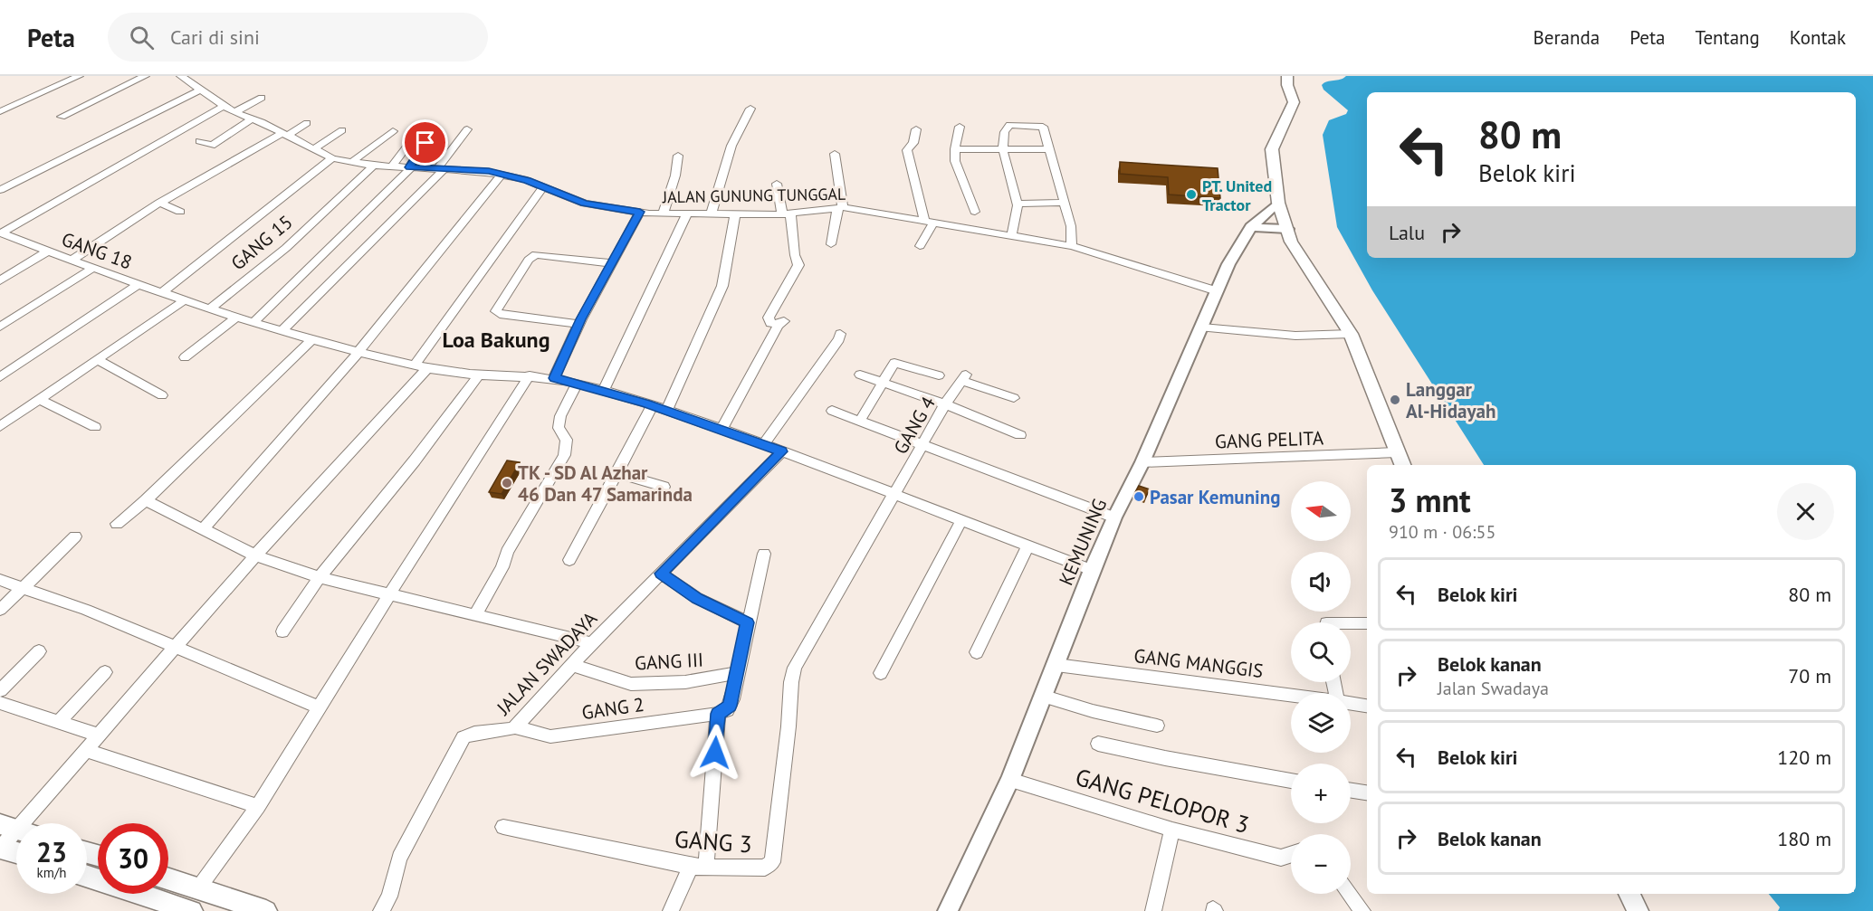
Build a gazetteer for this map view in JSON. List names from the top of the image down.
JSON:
{
  "streets": {
    "street": [
      "JALAN GUNUNG TUNGGAL",
      "GANG 15",
      "GANG 18",
      "GANG 4",
      "GANG PELITA",
      "KEMUNING",
      "GANG III",
      "JALAN SWADAYA",
      "GANG MANGGIS",
      "GANG 2",
      "GANG PELOPOR 3",
      "GANG 3"
    ]
  },
  "crossings": [
    ["JALAN GUNUNG TUNGGAL", "GANG 15"],
    ["JALAN GUNUNG TUNGGAL", "KEMUNING"],
    ["GANG 15", "GANG 18"],
    ["GANG 18", "GANG 4"],
    ["GANG 18", "KEMUNING"],
    ["GANG 18", "JALAN SWADAYA"],
    ["GANG 4", "GANG 3"],
    ["GANG PELITA", "KEMUNING"],
    ["KEMUNING", "GANG MANGGIS"],
    ["KEMUNING", "GANG PELOPOR 3"],
    ["GANG III", "JALAN SWADAYA"],
    ["JALAN SWADAYA", "GANG 2"]
  ],
  "districts": ["Loa Bakung"],
  "places": [
    "PT. United Tractor",
    "Langgar Al-Hidayah",
    "TK - SD Al Azhar 46 Dan 47 Samarinda",
    "Pasar Kemuning"
  ],
  "north": "left",
  "page": {
    "header": "Peta",
    "search": "Cari di sini",
    "nav": [
      "Beranda",
      "Peta",
      "Tentang",
      "Kontak"
    ],
    "turn": ["80 m", "Belok kiri"],
    "then": "Lalu",
    "heading": ["3 mnt", "910 m · 06:55"],
    "map_buttons": ["+", "−"],
    "list": [
      {
        "name": "Belok kiri",
        "value": "80 m"
      },
      {
        "name": "Belok kanan",
        "note": "Jalan Swadaya",
        "value": "70 m"
      },
      {
        "name": "Belok kiri",
        "value": "120 m"
      },
      {
        "name": "Belok kanan",
        "value": "180 m"
      }
    ],
    "speed": "23 km/h",
    "limit": "30"
  }
}
